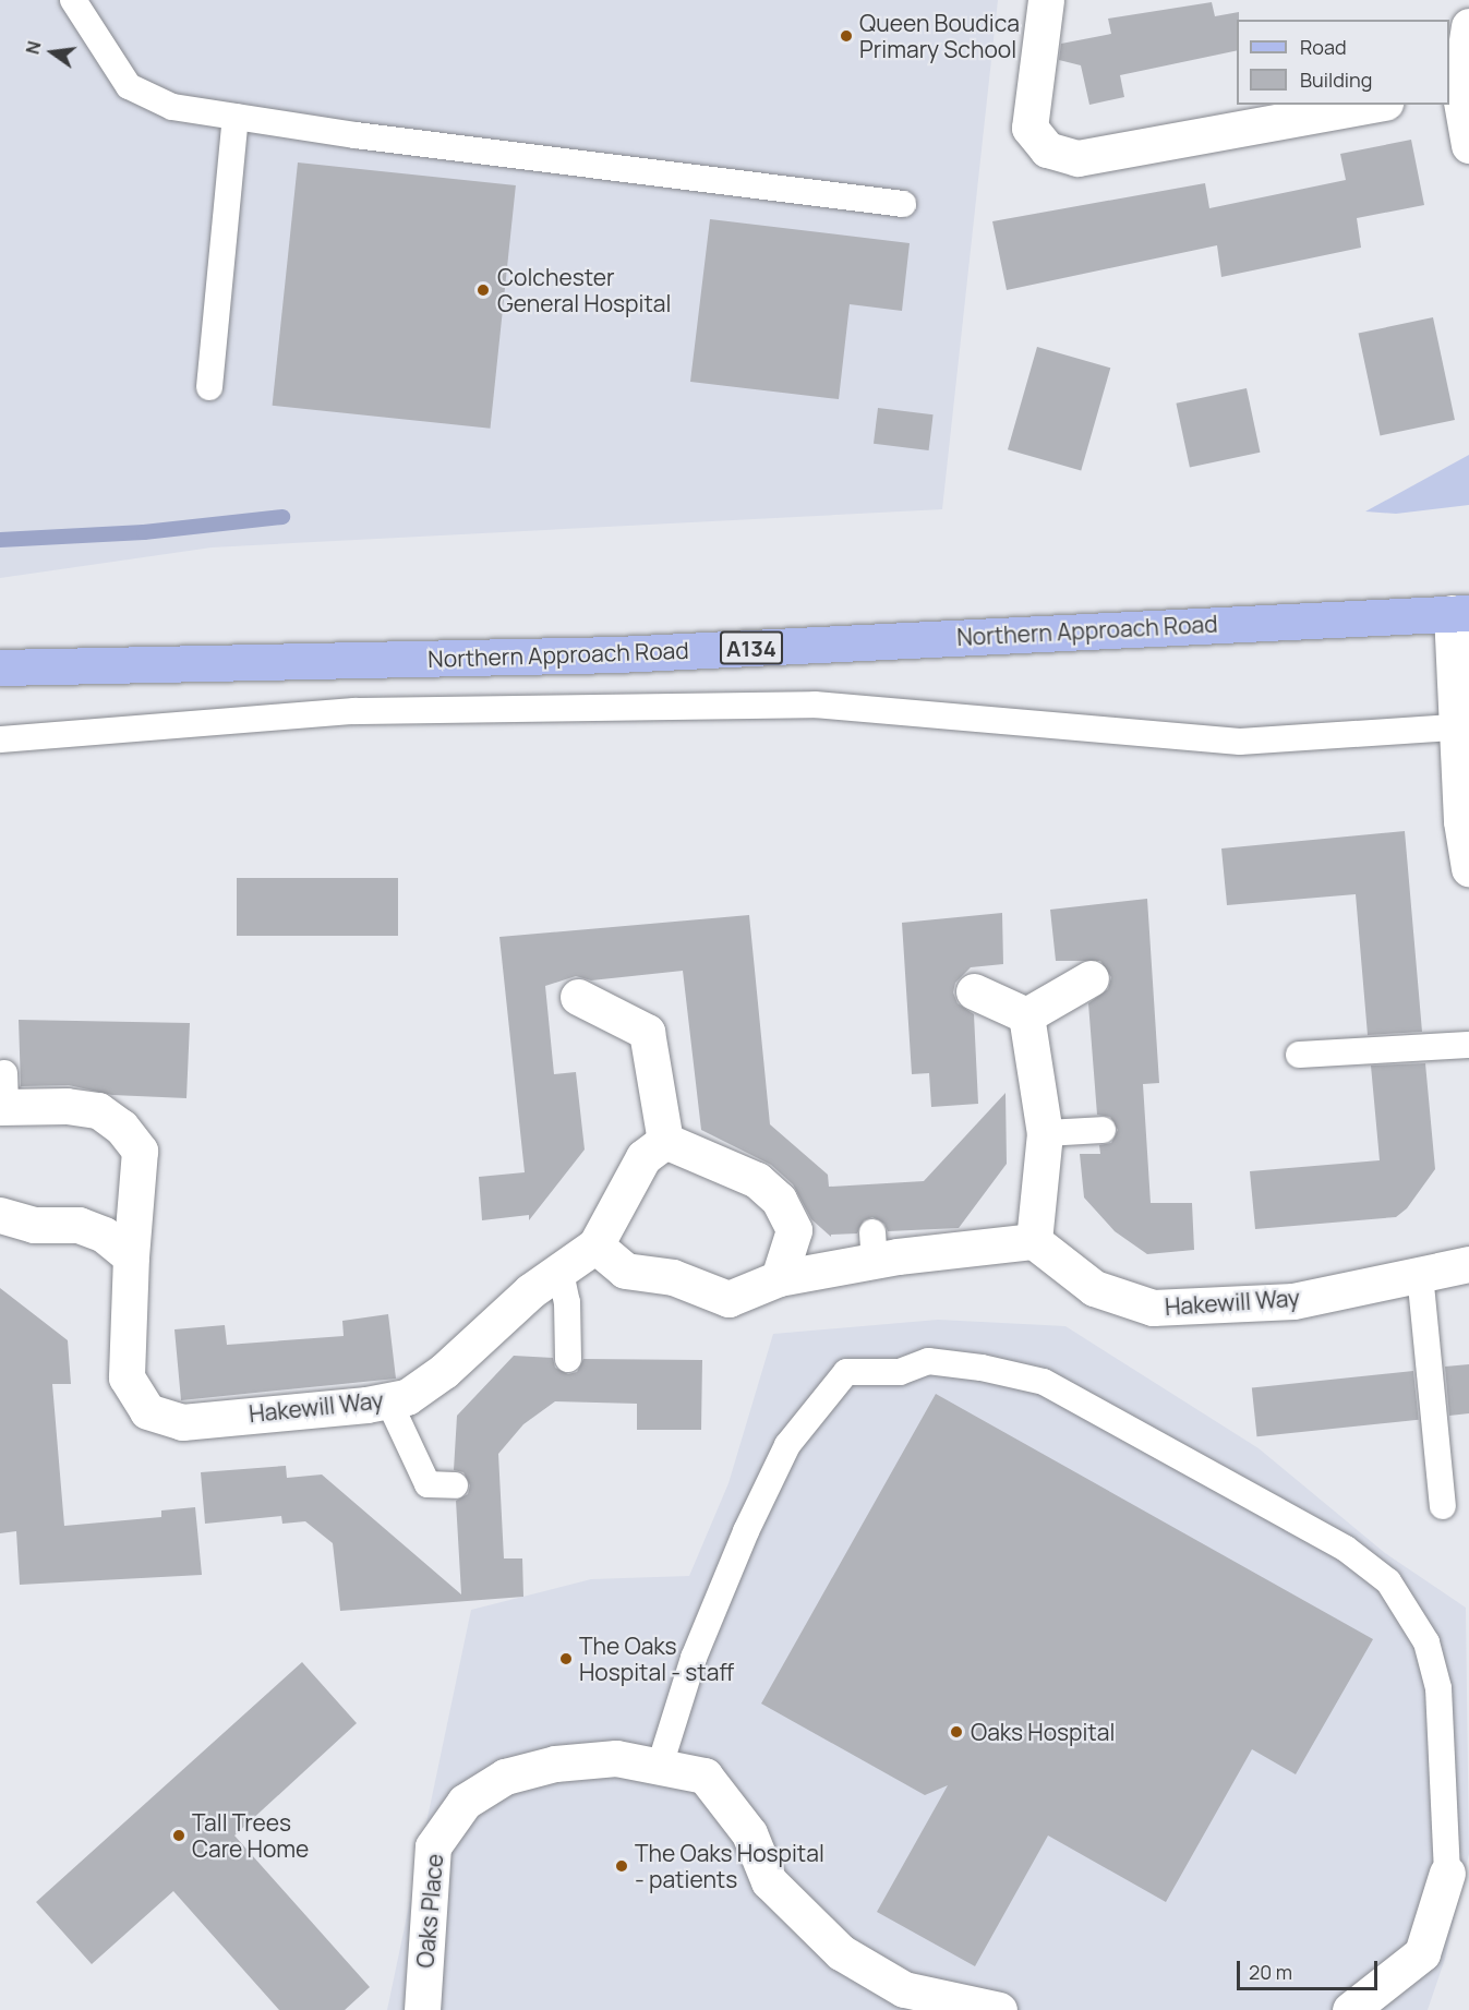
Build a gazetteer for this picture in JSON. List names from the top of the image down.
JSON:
{
  "streets": {
    "main road": ["Northern Approach Road", "A134"],
    "street": ["Hakewill Way", "Oaks Place"]
  },
  "places": [
    "Queen Boudica Primary School",
    "Colchester General Hospital",
    "The Oaks Hospital - staff",
    "Oaks Hospital",
    "Tall Trees Care Home",
    "The Oaks Hospital - patients"
  ],
  "legend": ["Road", "Building"],
  "scale_bar": "20 m",
  "north": "left"
}
